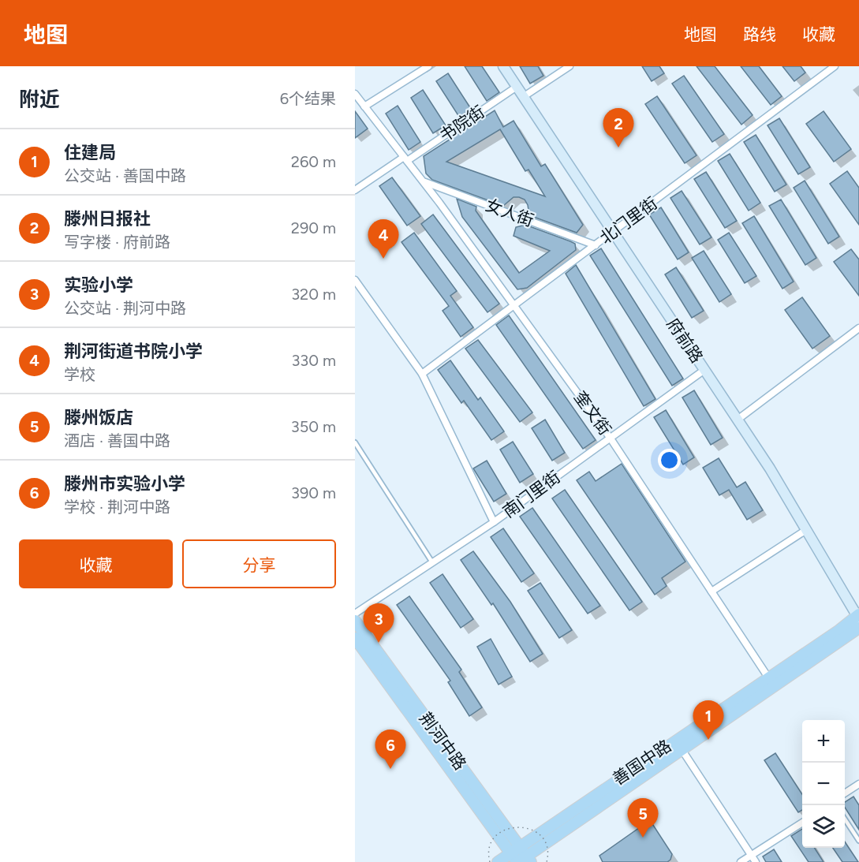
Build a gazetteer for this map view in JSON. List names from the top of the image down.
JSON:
{
  "streets": {
    "main road": ["府前路", "荆河中路", "善国中路"],
    "street": [
      "书院街",
      "女人街",
      "北门里街",
      "奎文街",
      "南门里街"
    ]
  },
  "crossings": [
    ["书院街", "府前路"],
    ["书院街", "奎文街"],
    ["女人街", "北门里街"],
    ["女人街", "奎文街"],
    ["北门里街", "府前路"],
    ["北门里街", "奎文街"],
    ["府前路", "南门里街"],
    ["府前路", "善国中路"],
    ["奎文街", "南门里街"],
    ["奎文街", "善国中路"],
    ["荆河中路", "善国中路"]
  ],
  "page": {
    "header": "地图",
    "nav": ["地图", "路线", "收藏"],
    "heading": ["附近", "6个结果"],
    "pins": [
      "2",
      "4",
      "3",
      "1",
      "6",
      "5"
    ],
    "list": [
      {
        "mark": "1",
        "name": "住建局",
        "note": "公交站 · 善国中路",
        "value": "260 m"
      },
      {
        "mark": "2",
        "name": "滕州日报社",
        "note": "写字楼 · 府前路",
        "value": "290 m"
      },
      {
        "mark": "3",
        "name": "实验小学",
        "note": "公交站 · 荆河中路",
        "value": "320 m"
      },
      {
        "mark": "4",
        "name": "荆河街道书院小学",
        "note": "学校",
        "value": "330 m"
      },
      {
        "mark": "5",
        "name": "滕州饭店",
        "note": "酒店 · 善国中路",
        "value": "350 m"
      },
      {
        "mark": "6",
        "name": "滕州市实验小学",
        "note": "学校 · 荆河中路",
        "value": "390 m"
      }
    ],
    "buttons": ["收藏", "分享"],
    "map_buttons": ["+", "−"]
  }
}
